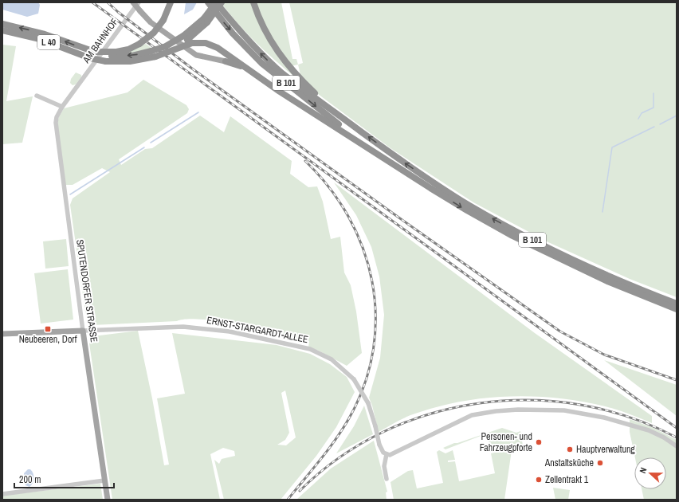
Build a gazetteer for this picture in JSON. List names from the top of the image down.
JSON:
{
  "streets": {
    "highway": ["L 40", "B 101"],
    "main road": ["SPUTENDORFER STRASSE"],
    "street": ["AM BAHNHOF", "ERNST-STARGARDT-ALLEE"]
  },
  "crossings": [
    ["AM BAHNHOF", "SPUTENDORFER STRASSE"],
    ["SPUTENDORFER STRASSE", "ERNST-STARGARDT-ALLEE"]
  ],
  "places": {
    "transit": ["Neubeeren, Dorf"],
    "other": [
      "Personen- und Fahrzeugpforte",
      "Hauptverwaltung",
      "Anstaltsküche",
      "Zellentrakt 1"
    ]
  },
  "scale_bar": "200 m",
  "north": "left"
}
